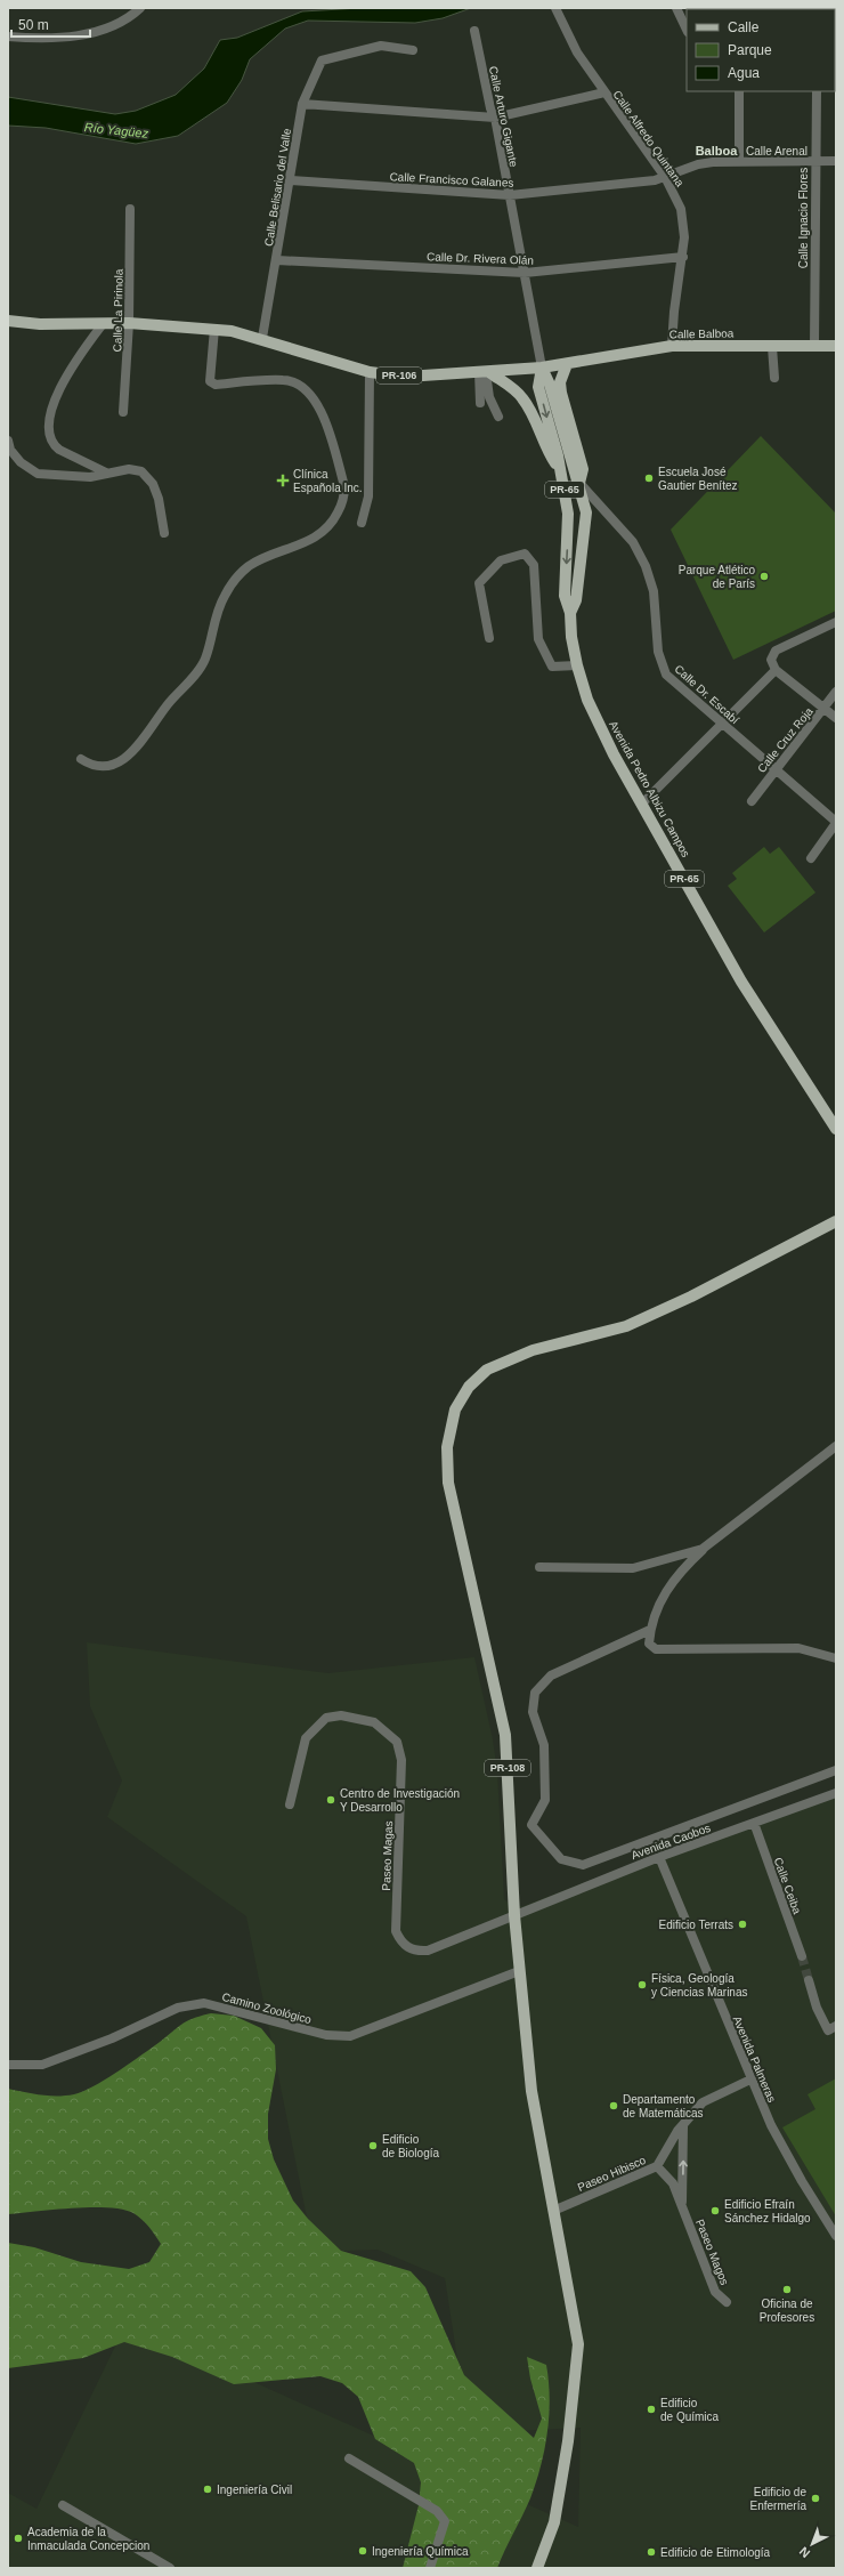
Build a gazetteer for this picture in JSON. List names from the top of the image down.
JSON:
{
  "streets": {
    "main road": [
      "Calle Balboa",
      "PR-106",
      "PR-65",
      "Avenida Pedro Albizu Campos",
      "PR-108"
    ],
    "street": [
      "Calle Arturo Gigante",
      "Calle Alfredo Quintana",
      "Calle Arenal",
      "Calle Francisco Galanes",
      "Calle Belisario del Valle",
      "Calle Ignacio Flores",
      "Calle Dr. Rivera Olán",
      "Calle La Pirinola",
      "Calle Dr. Escabí",
      "Calle Cruz Roja",
      "Avenida Caobos",
      "Paseo Magas",
      "Calle Ceiba",
      "Camino Zoológico",
      "Avenida Palmeras",
      "Paseo Hibisco",
      "Paseo Magos"
    ]
  },
  "crossings": [
    ["Calle Arturo Gigante", "Calle Francisco Galanes"],
    ["Calle Arturo Gigante", "Calle Dr. Rivera Olán"],
    ["Calle Arturo Gigante", "Calle Balboa"],
    ["Calle Arturo Gigante", "PR-106"],
    ["Calle Arturo Gigante", "Avenida Pedro Albizu Campos"],
    ["Calle Alfredo Quintana", "Calle Arenal"],
    ["Calle Alfredo Quintana", "Calle Francisco Galanes"],
    ["Calle Alfredo Quintana", "Calle Dr. Rivera Olán"],
    ["Calle Alfredo Quintana", "Calle Balboa"],
    ["Calle Arenal", "Calle Francisco Galanes"],
    ["Calle Arenal", "Calle Ignacio Flores"],
    ["Calle Francisco Galanes", "Calle Belisario del Valle"],
    ["Calle Belisario del Valle", "Calle Dr. Rivera Olán"],
    ["Calle Belisario del Valle", "PR-106"],
    ["Calle Ignacio Flores", "Calle Balboa"],
    ["Calle La Pirinola", "PR-106"],
    ["Calle Balboa", "PR-106"],
    ["Calle Balboa", "Avenida Pedro Albizu Campos"],
    ["PR-106", "Avenida Pedro Albizu Campos"],
    ["Calle Dr. Escabí", "Calle Cruz Roja"],
    ["Calle Dr. Escabí", "Avenida Pedro Albizu Campos"],
    ["PR-108", "Avenida Caobos"],
    ["PR-108", "Paseo Magas"],
    ["PR-108", "Camino Zoológico"],
    ["PR-108", "Paseo Hibisco"],
    ["Avenida Caobos", "Paseo Magas"],
    ["Avenida Caobos", "Calle Ceiba"],
    ["Avenida Caobos", "Avenida Palmeras"],
    ["Avenida Palmeras", "Paseo Hibisco"],
    ["Paseo Hibisco", "Paseo Magos"]
  ],
  "districts": ["Balboa"],
  "water": ["Río Yagüez"],
  "places": {
    "other": [
      "Escuela José Gautier Benítez",
      "Parque Atlético de París",
      "Centro de Investigación Y Desarrollo",
      "Edificio Terrats",
      "Física, Geología y Ciencias Marinas",
      "Departamento de Matemáticas",
      "Edificio de Biología",
      "Edificio Efraín Sánchez Hidalgo",
      "Oficina de Profesores",
      "Edificio de Química",
      "Ingeniería Civil",
      "Edificio de Enfermería",
      "Academia de la Inmaculada Concepcion",
      "Ingeniería Química",
      "Edificio de Etimología"
    ],
    "health": ["Clínica Española Inc."]
  },
  "legend": ["Calle", "Parque", "Agua"],
  "scale_bar": "50 m",
  "north": "bottom left"
}
